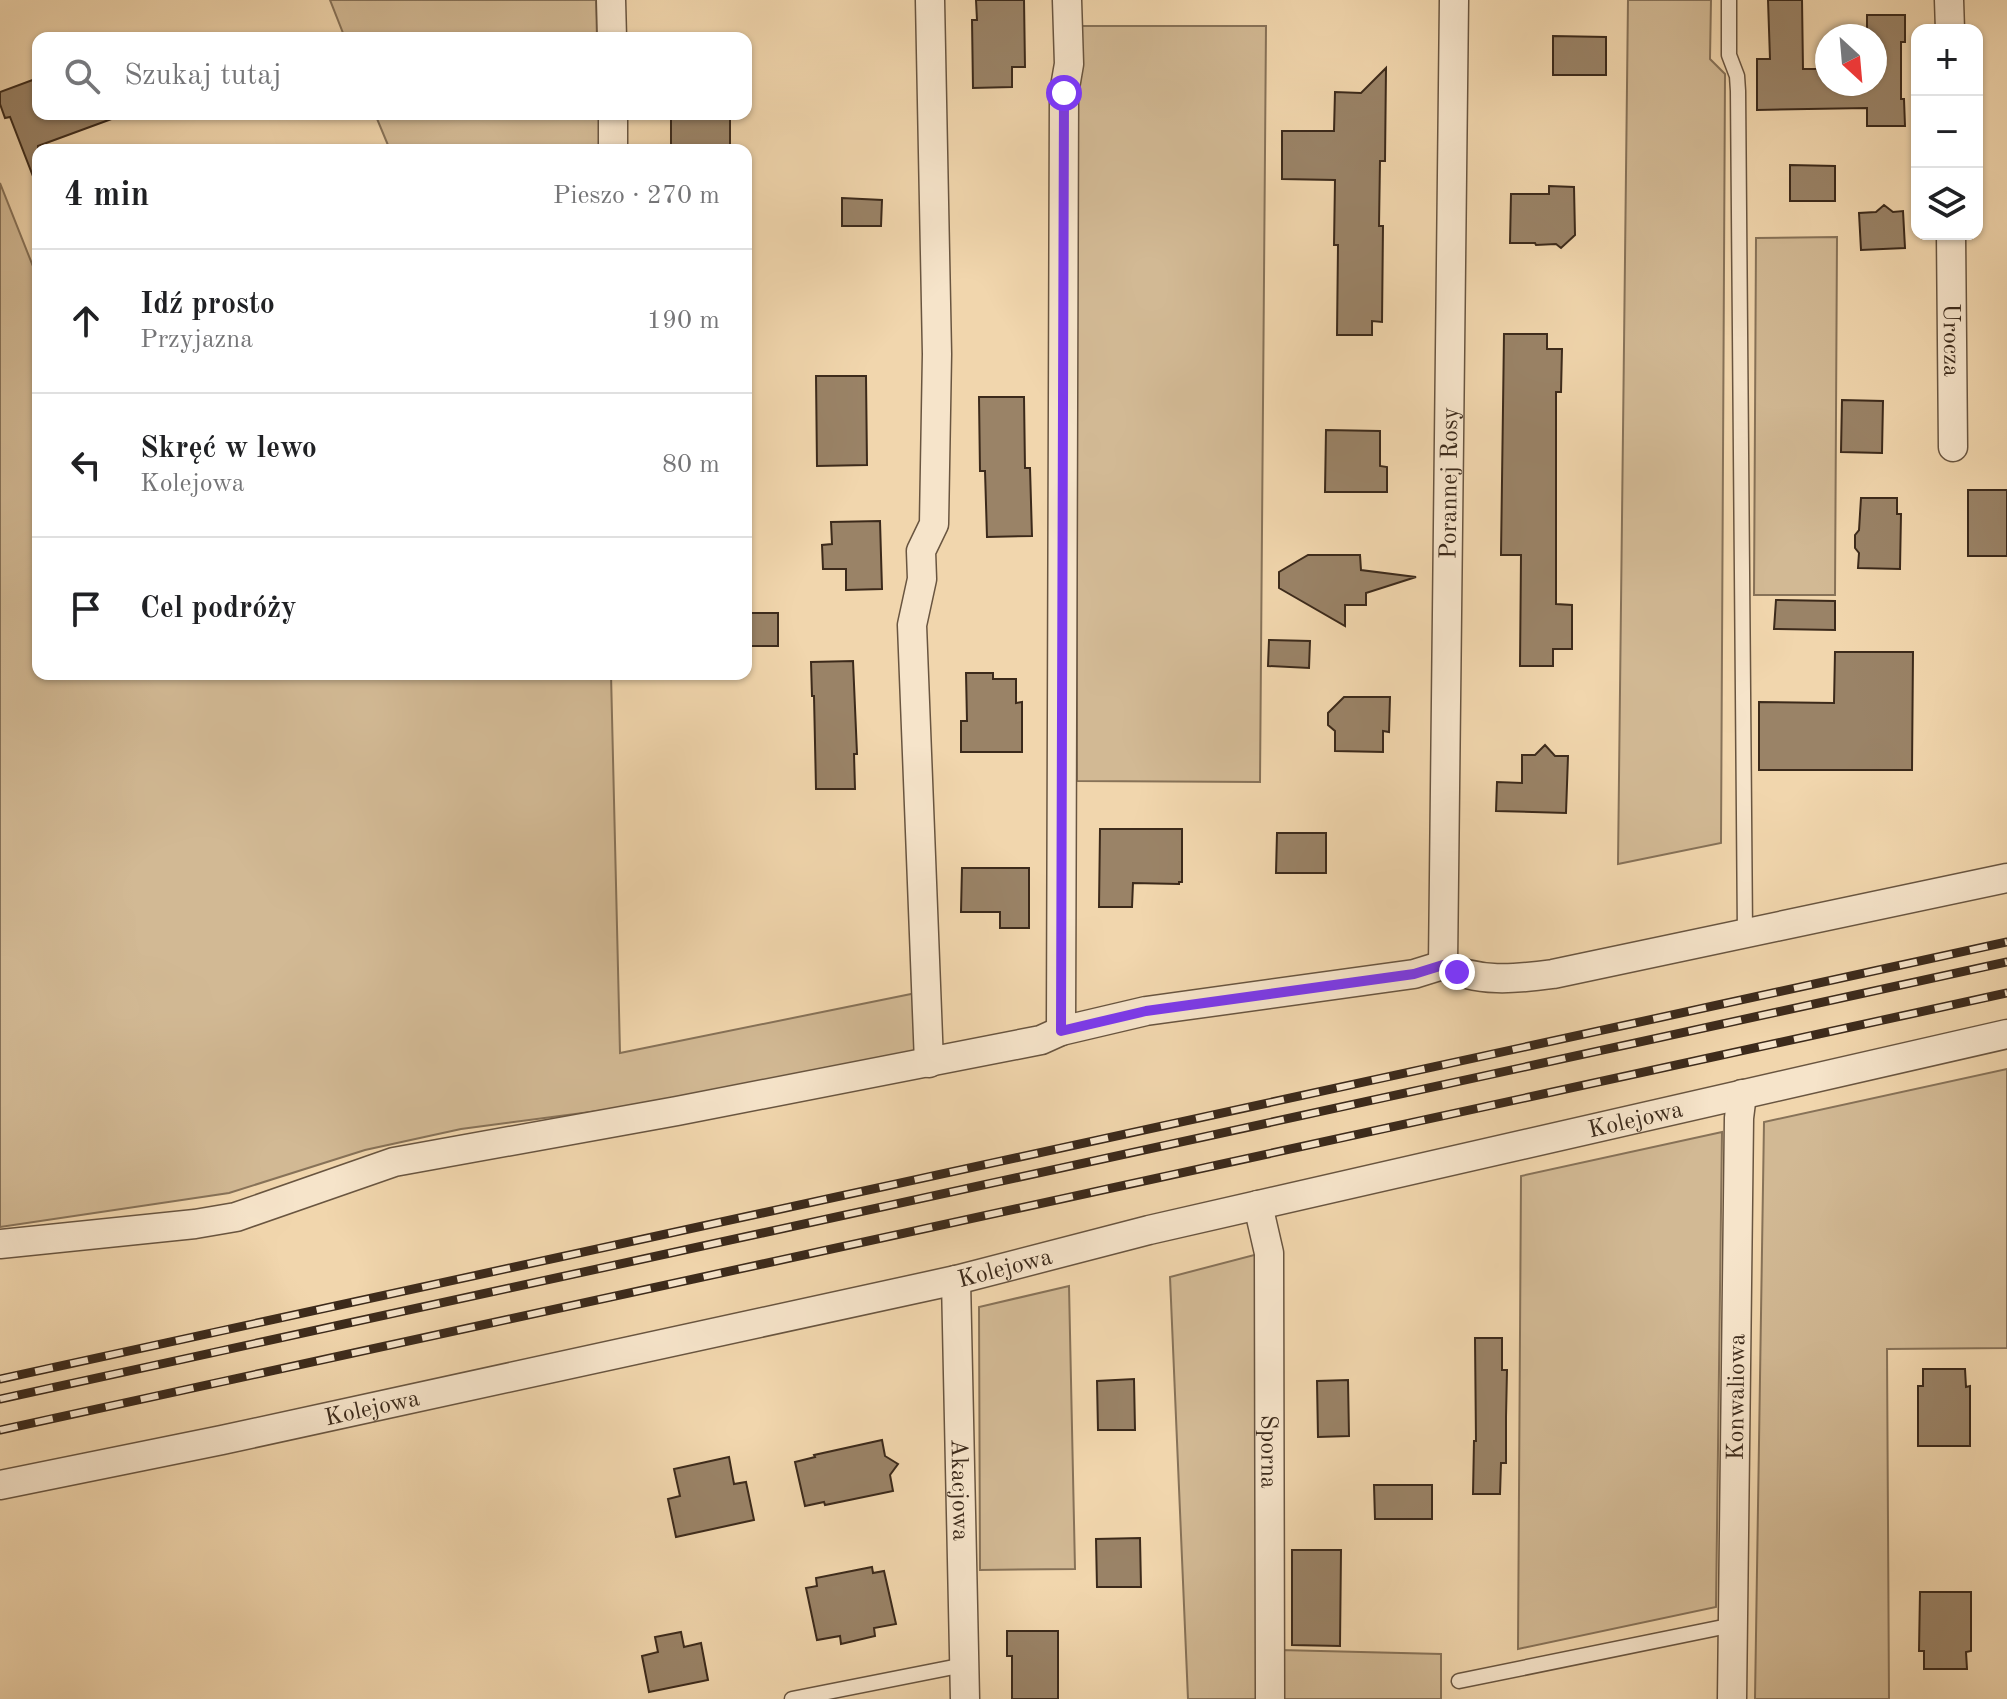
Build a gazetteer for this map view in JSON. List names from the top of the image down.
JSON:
{
  "streets": {
    "street": [
      "Urocza",
      "Porannej Rosy",
      "Kolejowa",
      "Konwaliowa",
      "Sporna",
      "Akacjowa"
    ]
  },
  "crossings": [
    ["Kolejowa", "Konwaliowa"],
    ["Kolejowa", "Sporna"],
    ["Kolejowa", "Akacjowa"]
  ],
  "north": "bottom right",
  "page": {
    "map_buttons": ["+", "−"],
    "search": "Szukaj tutaj",
    "heading": ["4 min", "Pieszo · 270 m"],
    "list": [
      ["Idź prosto", "Przyjazna", "190 m"],
      ["Skręć w lewo", "Kolejowa", "80 m"],
      "Cel podróży"
    ]
  }
}
